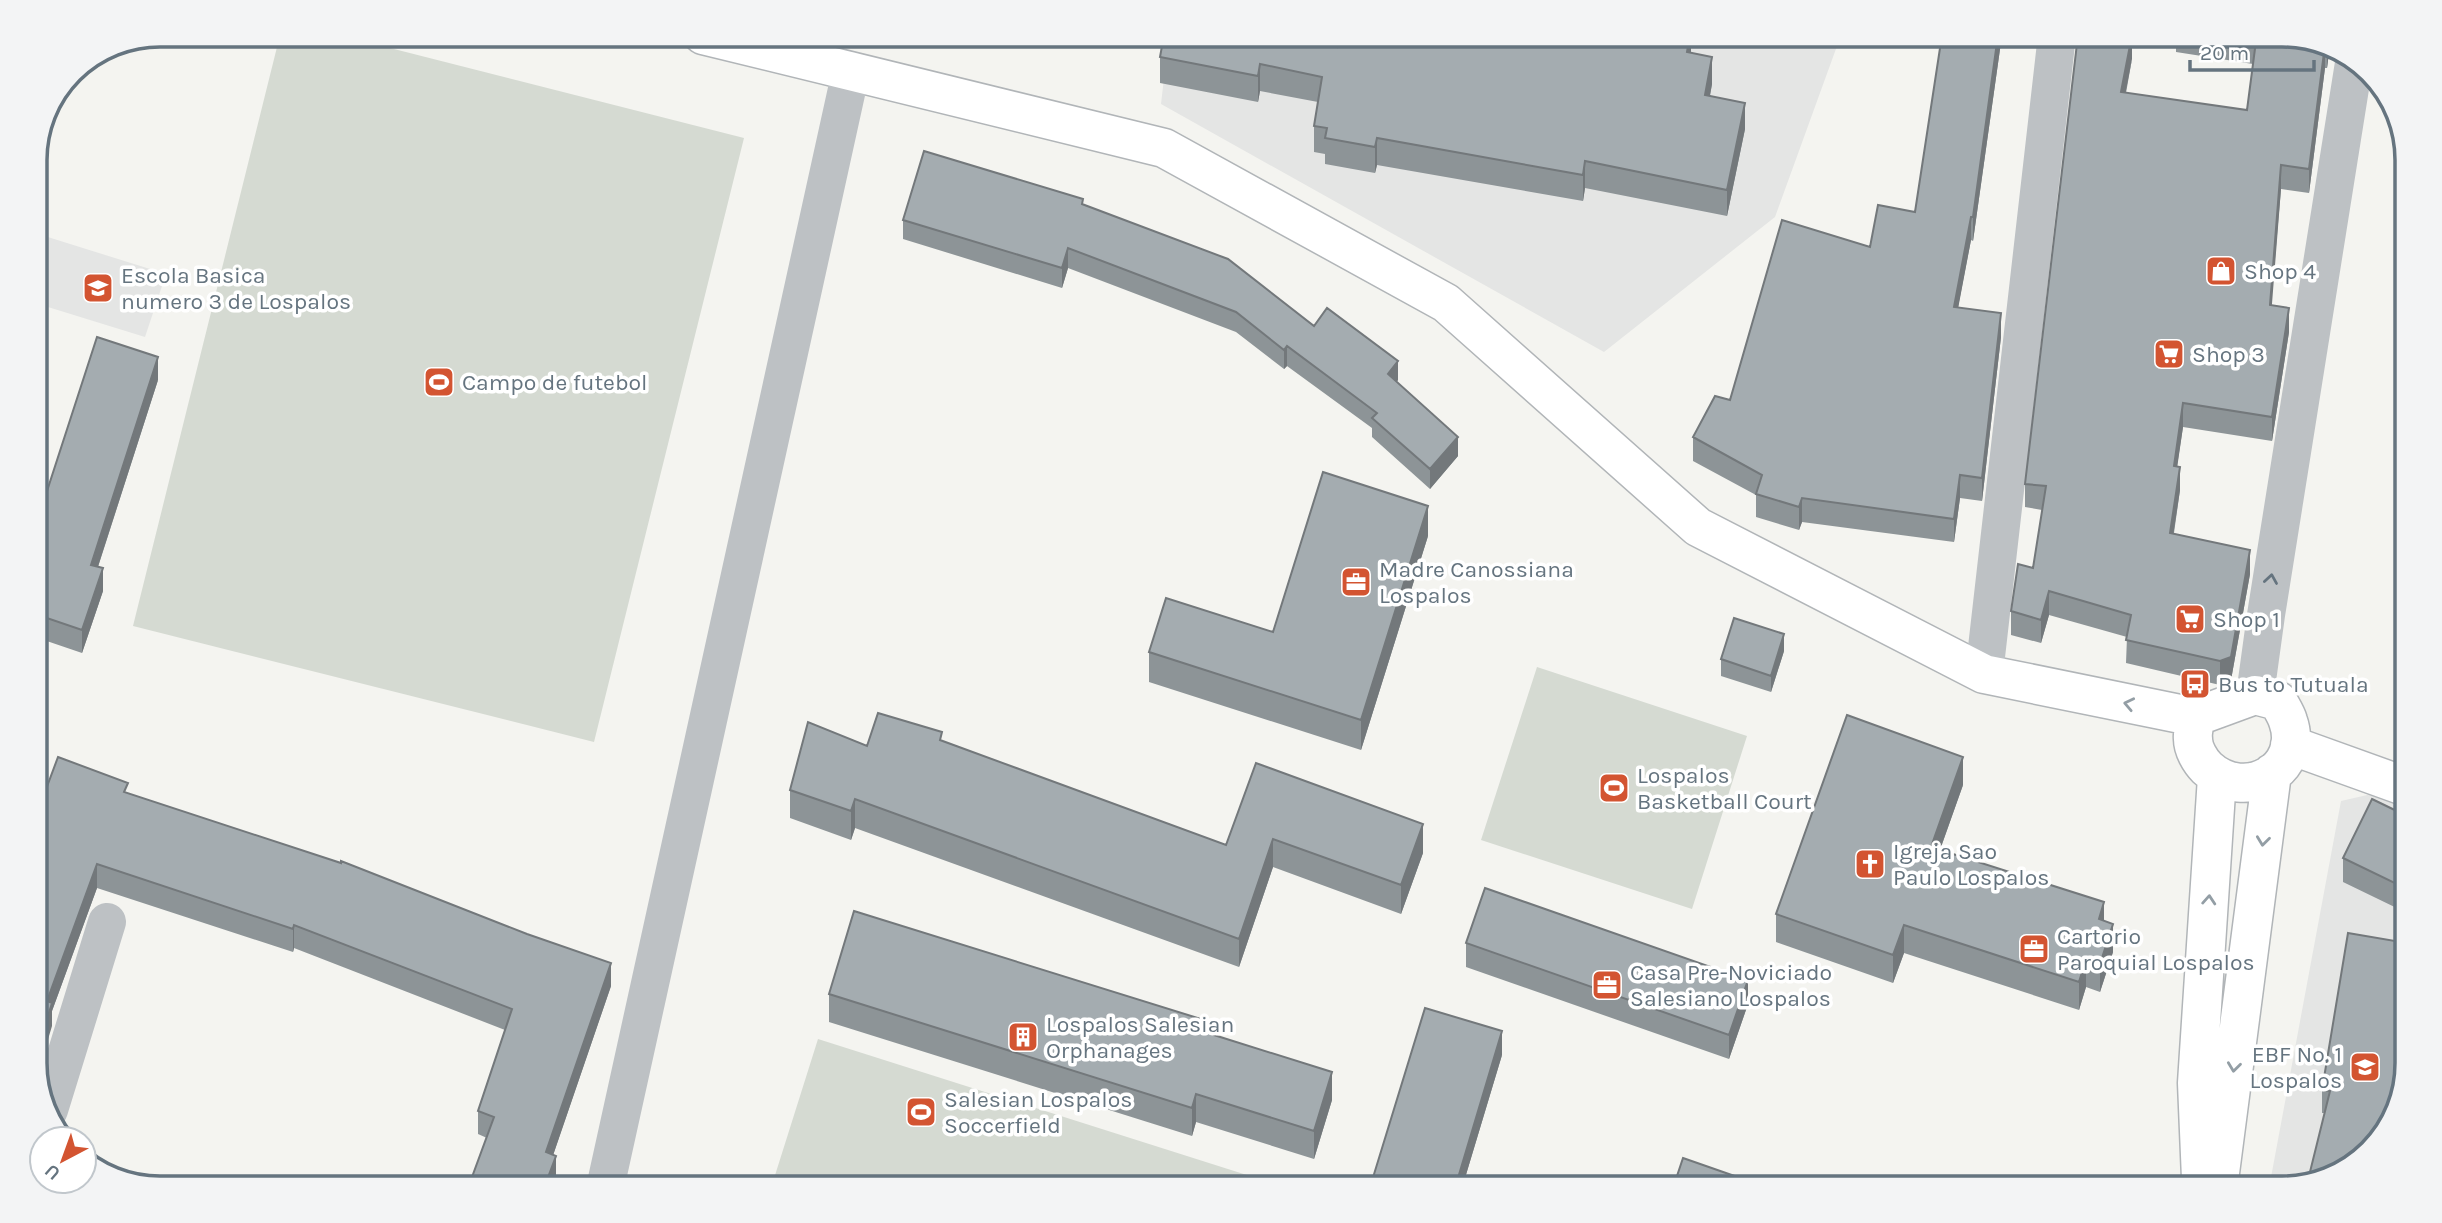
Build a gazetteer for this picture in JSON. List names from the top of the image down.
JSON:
{
  "places": {
    "shop": ["Shop 4"],
    "school or university": ["Escola Basica numero 3 de Lospalos", "EBF No. 1 Lospalos"],
    "supermarket": ["Shop 3", "Shop 1"],
    "sports": ["Campo de futebol", "Lospalos Basketball Court", "Salesian Lospalos Soccerfield"],
    "office": ["Madre Canossiana Lospalos", "Cartorio Paroquial Lospalos", "Casa Pre-Noviciado Salesiano Lospalos"],
    "bus stop": ["Bus to Tutuala"],
    "church": ["Igreja Sao Paulo Lospalos"],
    "building": ["Lospalos Salesian Orphanages"]
  },
  "scale_bar": "20 m",
  "north": "bottom left"
}
